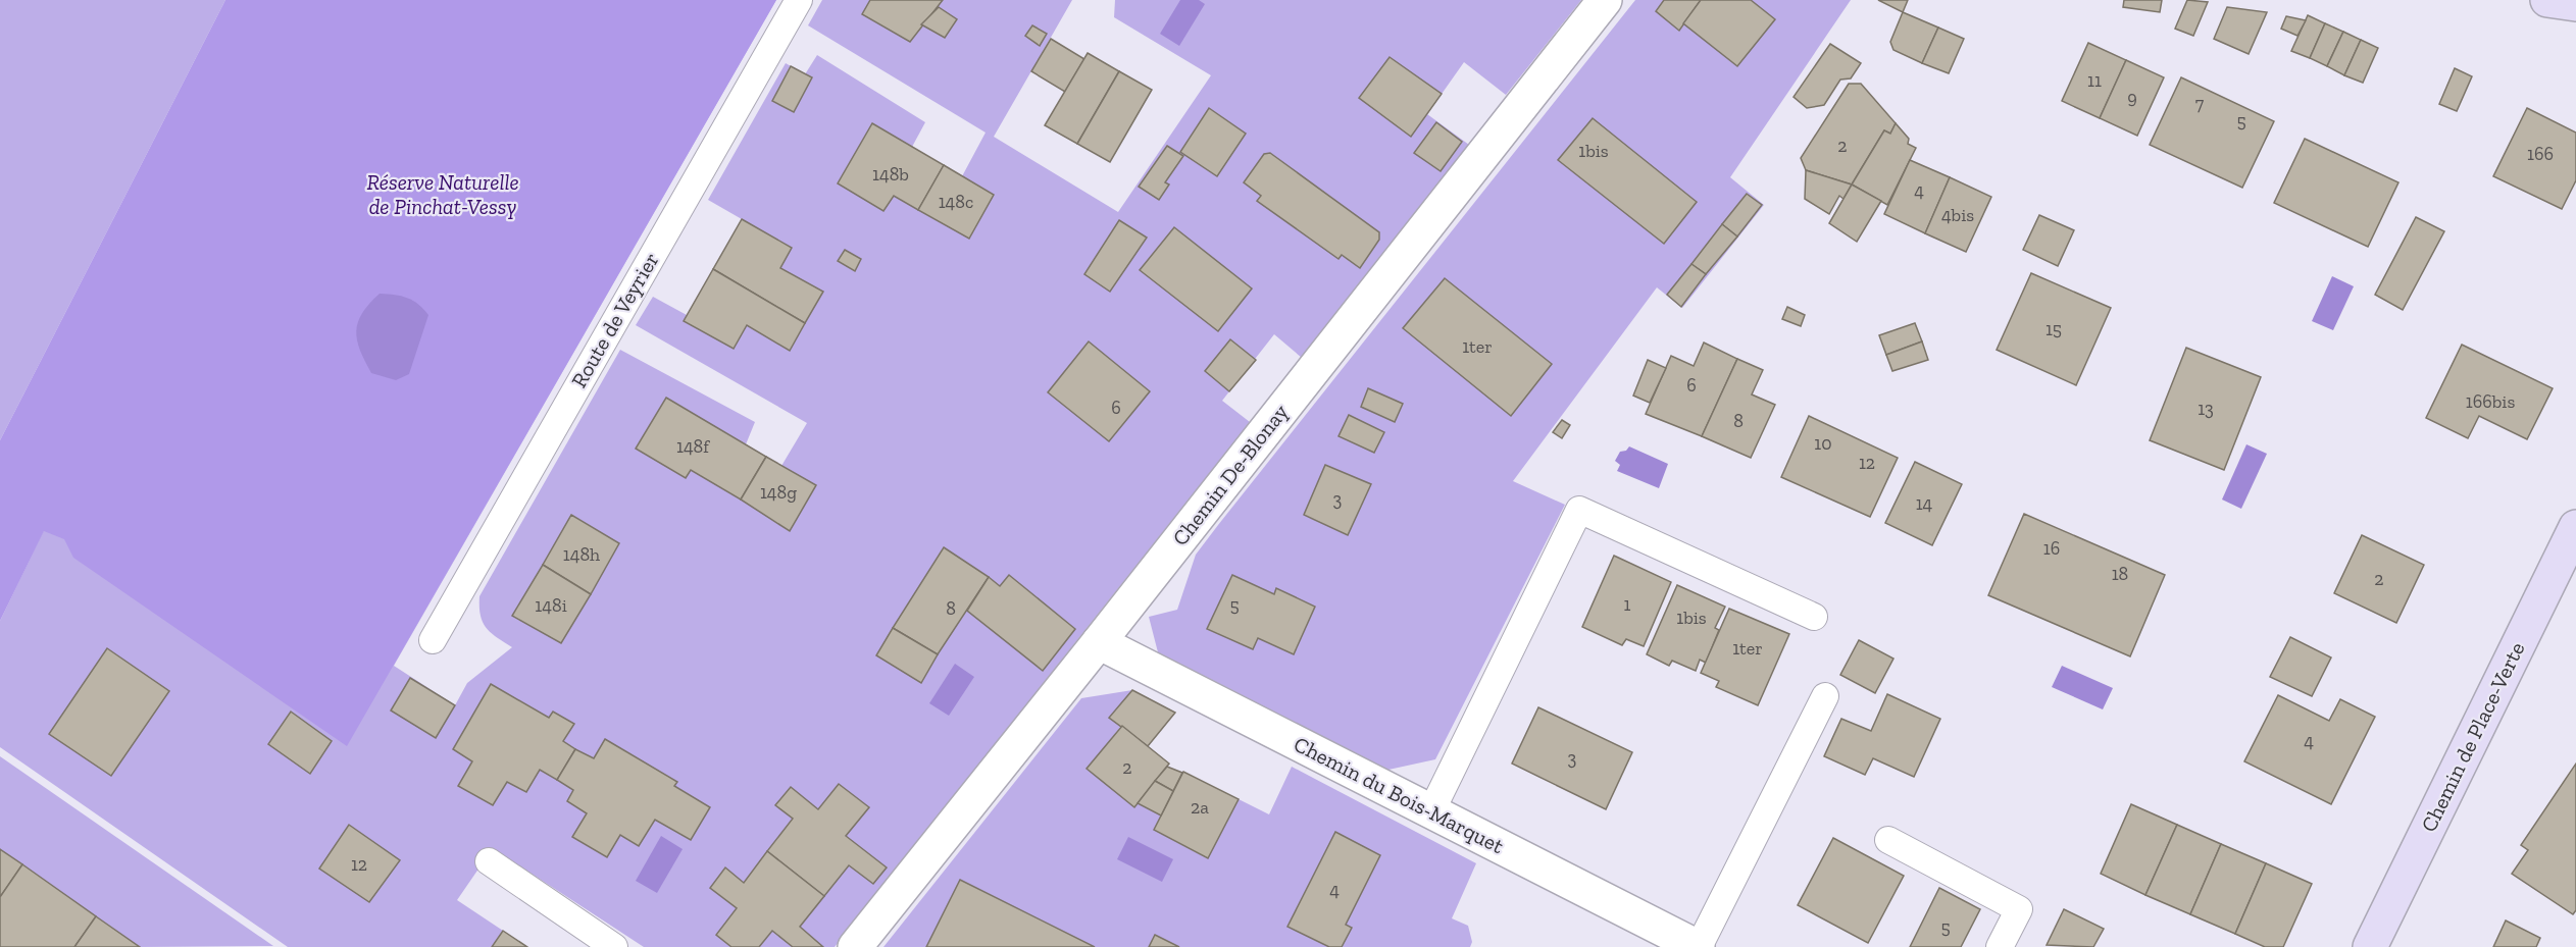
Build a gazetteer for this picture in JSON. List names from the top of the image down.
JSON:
{
  "streets": {
    "street": ["Chemin De-Blonay", "Chemin de Place-Verte", "Chemin du Bois-Marquet"],
    "lane": ["Route de Veyrier"]
  },
  "crossings": [
    ["Chemin De-Blonay", "Chemin du Bois-Marquet"]
  ],
  "parks": ["Réserve Naturelle de Pinchat-Vessy"],
  "house_numbers": [
    "11",
    "9",
    "7",
    "5",
    "2",
    "1bis",
    "166",
    "148b",
    "4",
    "148c",
    "4bis",
    "15",
    "1ter",
    "6",
    "166bis",
    "6",
    "13",
    "8",
    "10",
    "148f",
    "12",
    "148g",
    "3",
    "14",
    "16",
    "148h",
    "18",
    "2",
    "1",
    "148i",
    "5",
    "8",
    "1bis",
    "1ter",
    "4",
    "3",
    "2",
    "2a",
    "12",
    "4",
    "5"
  ]
}
